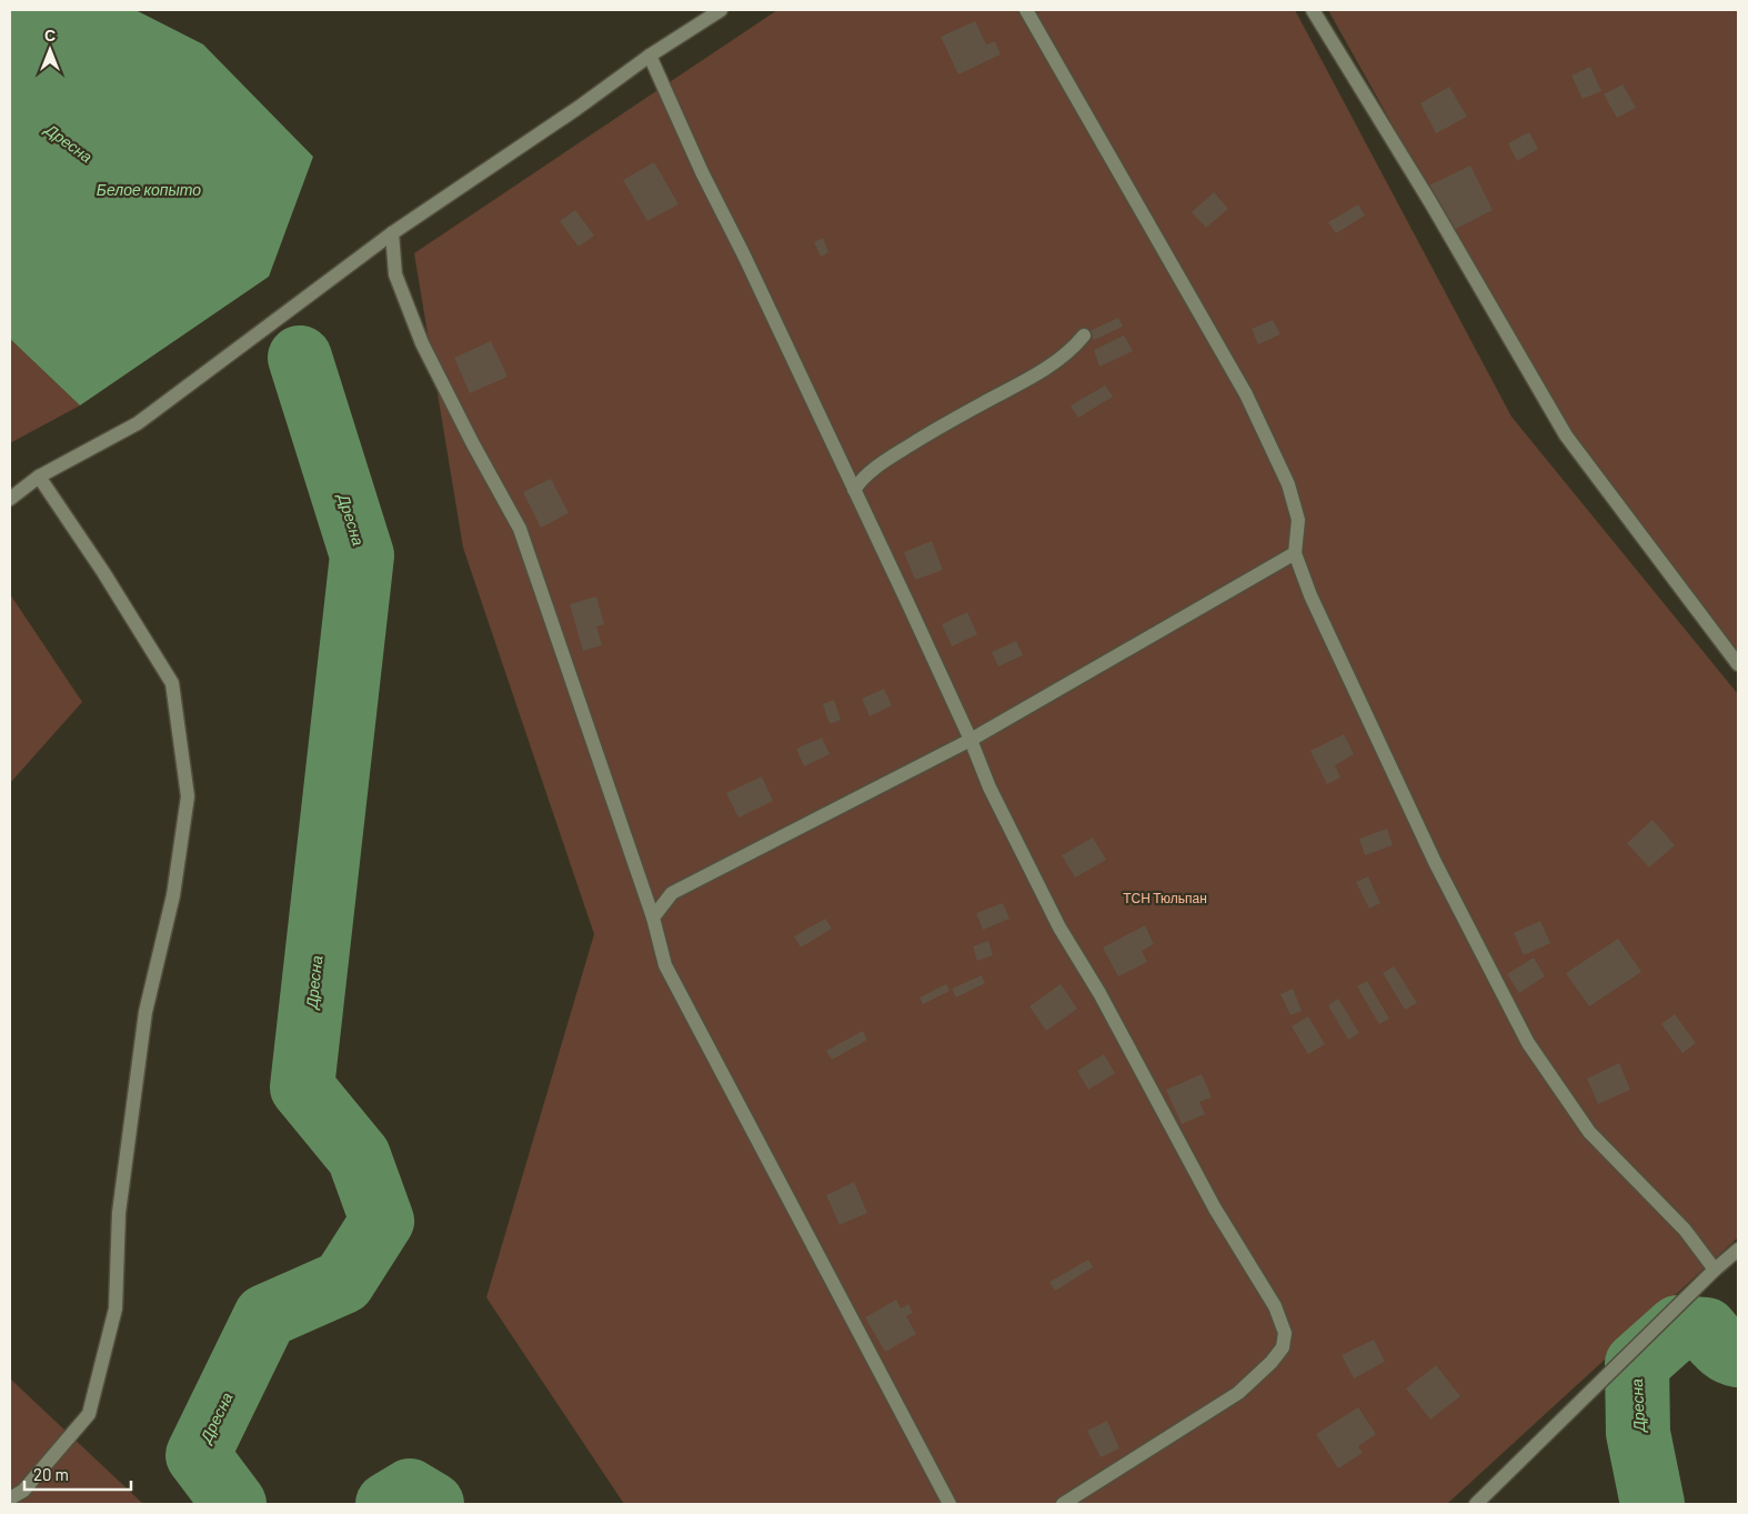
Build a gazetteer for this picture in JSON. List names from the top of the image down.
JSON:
{
  "water": ["Дресна", "Белое копыто"],
  "parks": ["ТСН Тюльпан"],
  "scale_bar": "20 m",
  "north": "top"
}
